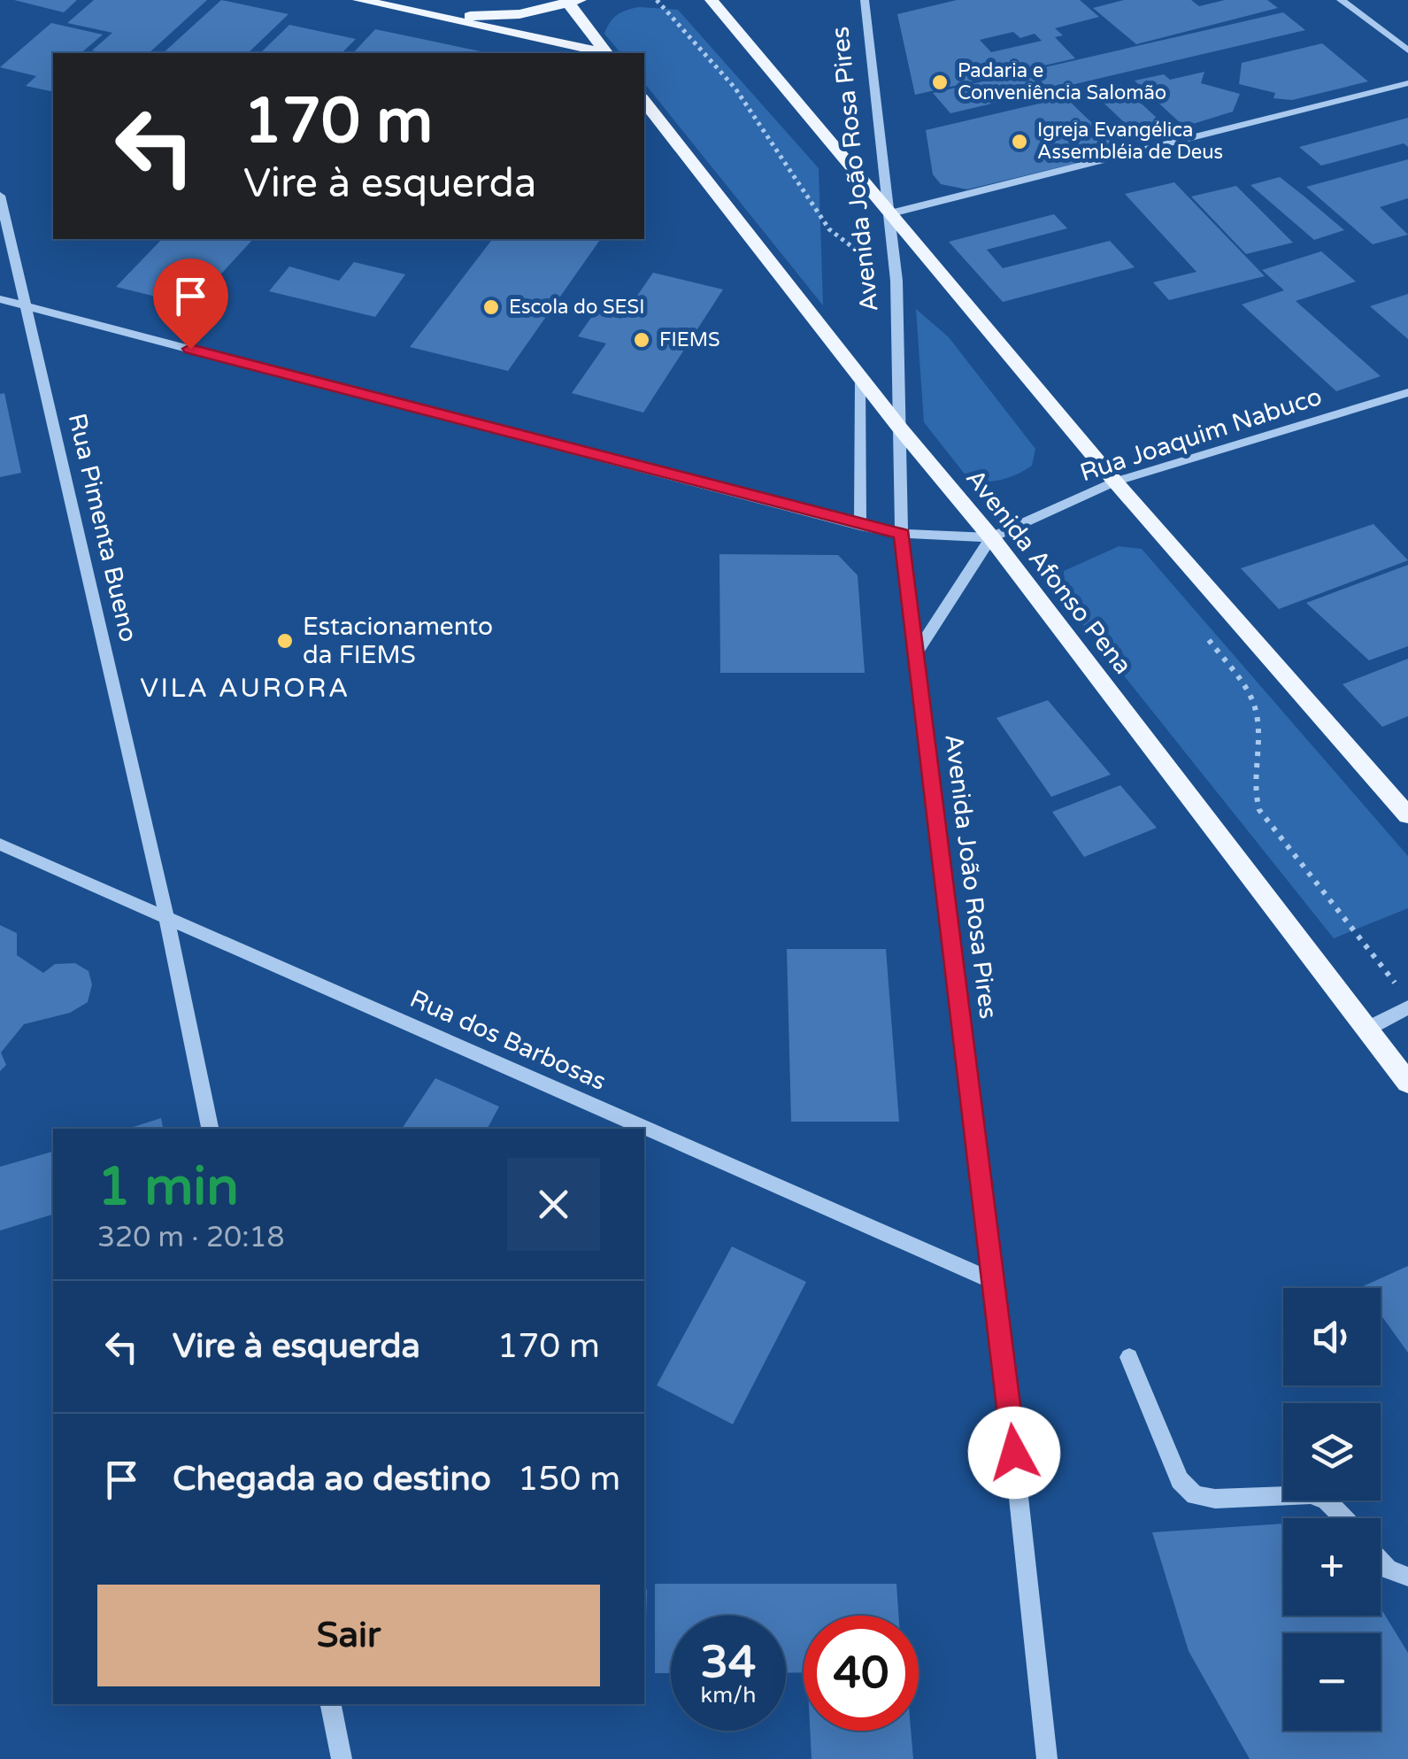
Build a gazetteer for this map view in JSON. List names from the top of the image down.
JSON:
{
  "streets": {
    "main road": ["Avenida Afonso Pena"],
    "street": [
      "Avenida João Rosa Pires",
      "Rua Joaquim Nabuco",
      "Rua Pimenta Bueno",
      "Rua dos Barbosas"
    ]
  },
  "crossings": [
    ["Avenida João Rosa Pires", "Avenida Afonso Pena"],
    ["Avenida João Rosa Pires", "Rua dos Barbosas"],
    ["Rua Joaquim Nabuco", "Avenida Afonso Pena"],
    ["Rua Pimenta Bueno", "Rua dos Barbosas"]
  ],
  "districts": ["VILA AURORA"],
  "places": [
    "Padaria e Conveniência Salomão",
    "Igreja Evangélica Assembléia de Deus",
    "Escola do SESI",
    "FIEMS",
    "Estacionamento da FIEMS"
  ],
  "page": {
    "turn": ["170 m", "Vire à esquerda"],
    "heading": ["1 min", "320 m · 20:18"],
    "list": [
      {
        "name": "Vire à esquerda",
        "value": "170 m"
      },
      {
        "name": "Chegada ao destino",
        "value": "150 m"
      }
    ],
    "map_buttons": ["+", "−"],
    "buttons": "Sair",
    "speed": "34 km/h",
    "limit": "40"
  }
}
